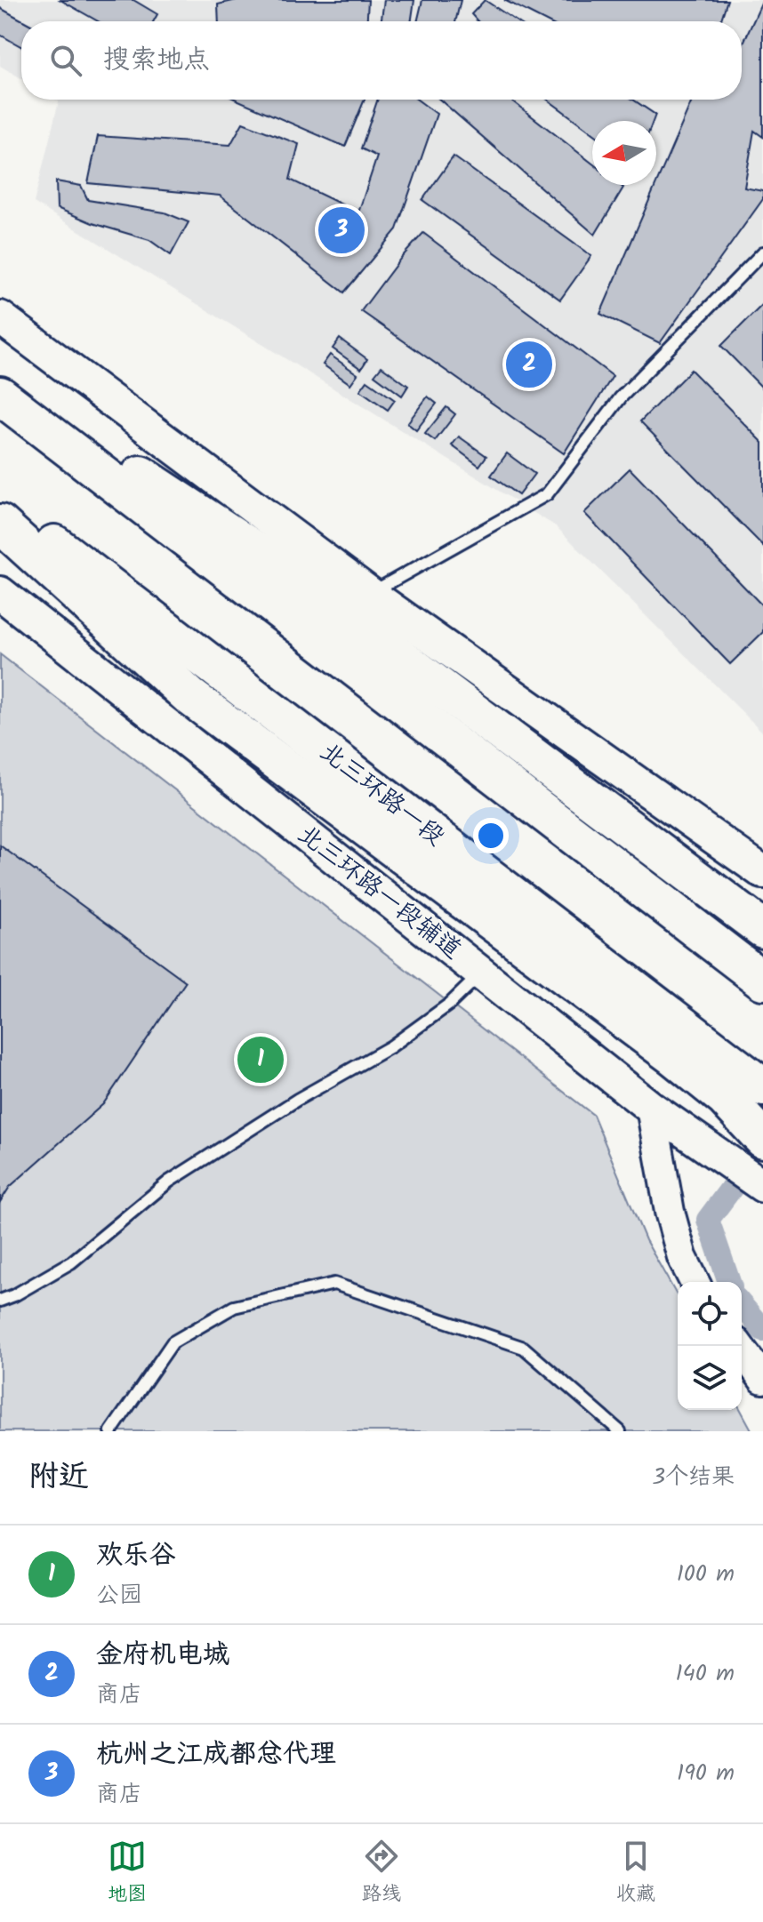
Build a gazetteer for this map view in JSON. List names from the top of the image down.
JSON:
{
  "streets": {
    "highway": ["北三环路一段"],
    "main road": ["北三环路一段辅道"]
  },
  "north": "left",
  "page": {
    "search": "搜索地点",
    "pins": ["3", "2", "1"],
    "heading": ["附近", "3个结果"],
    "list": [
      {
        "mark": "1",
        "name": "欢乐谷",
        "note": "公园",
        "value": "100 m"
      },
      {
        "mark": "2",
        "name": "金府机电城",
        "note": "商店",
        "value": "140 m"
      },
      {
        "mark": "3",
        "name": "杭州之江成都总代理",
        "note": "商店",
        "value": "190 m"
      }
    ],
    "nav": ["地图", "路线", "收藏"]
  }
}
